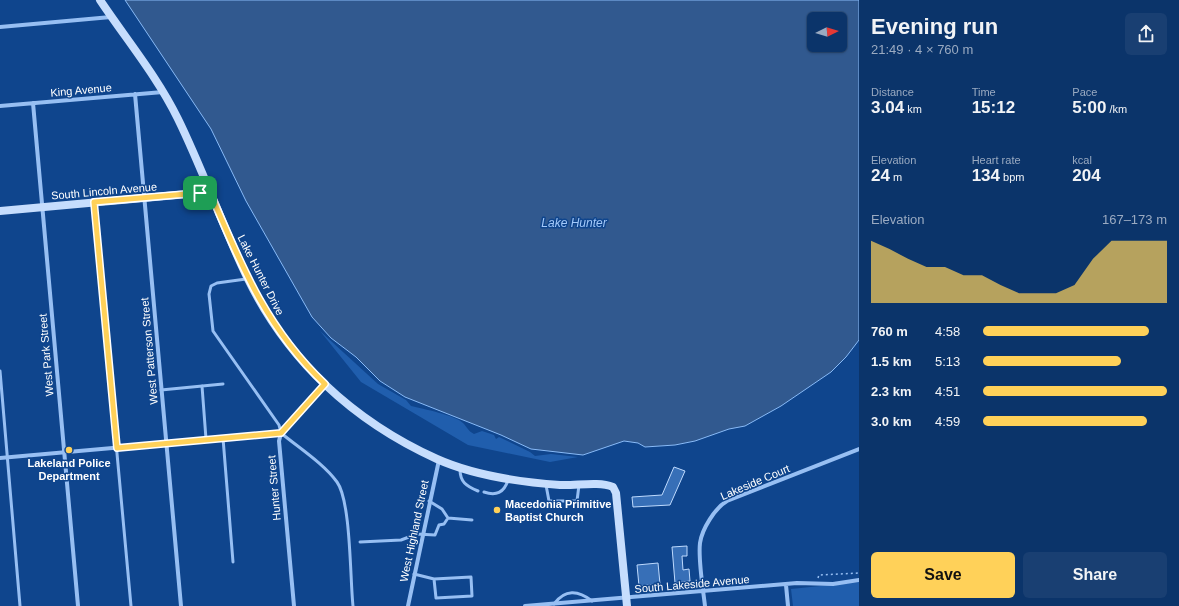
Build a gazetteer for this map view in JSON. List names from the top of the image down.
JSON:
{
  "streets": {
    "street": [
      "King Avenue",
      "South Lincoln Avenue",
      "Lake Hunter Drive",
      "West Patterson Street",
      "West Park Street",
      "Lakeside Court",
      "Hunter Street",
      "West Highland Street",
      "South Lakeside Avenue"
    ]
  },
  "crossings": [
    ["King Avenue", "Lake Hunter Drive"],
    ["King Avenue", "West Patterson Street"],
    ["King Avenue", "West Park Street"],
    ["South Lincoln Avenue", "Lake Hunter Drive"],
    ["South Lincoln Avenue", "West Patterson Street"],
    ["South Lincoln Avenue", "West Park Street"],
    ["Lake Hunter Drive", "West Highland Street"],
    ["Lake Hunter Drive", "South Lakeside Avenue"],
    ["Lakeside Court", "South Lakeside Avenue"]
  ],
  "water": ["Lake Hunter"],
  "places": ["Lakeland Police Department", "Macedonia Primitive Baptist Church"],
  "north": "right",
  "page": {
    "heading": ["Evening run", "21:49 · 4 × 760 m"],
    "stats": [
      ["Distance", "3.04 km"],
      ["Time", "15:12"],
      ["Pace", "5:00 /km"],
      ["Elevation", "24 m"],
      ["Heart rate", "134 bpm"],
      ["kcal", "204"]
    ],
    "chart": ["Elevation", "167–173 m"],
    "list": [
      {
        "name": "760 m",
        "note": "4:58"
      },
      {
        "name": "1.5 km",
        "note": "5:13"
      },
      {
        "name": "2.3 km",
        "note": "4:51"
      },
      {
        "name": "3.0 km",
        "note": "4:59"
      }
    ],
    "buttons": ["Save", "Share"]
  }
}
